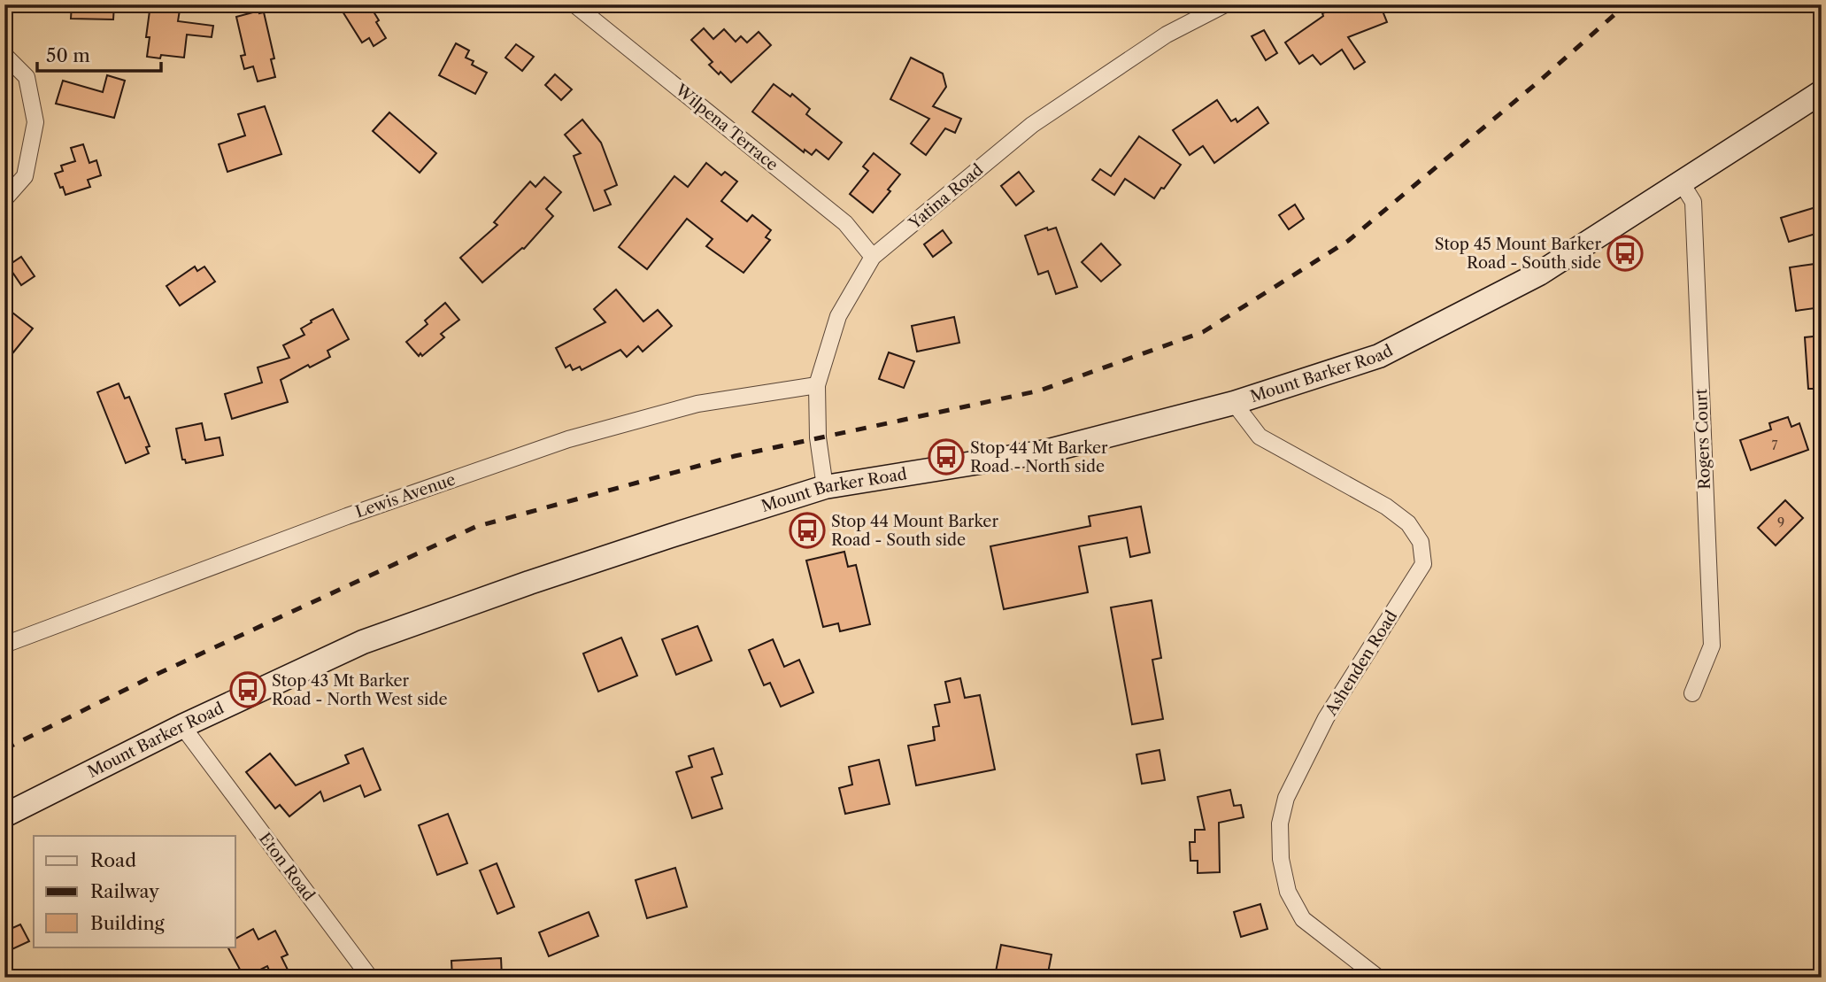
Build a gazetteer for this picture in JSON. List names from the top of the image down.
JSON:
{
  "streets": {
    "main road": ["Mount Barker Road"],
    "street": [
      "Wilpena Terrace",
      "Yatina Road",
      "Rogers Court",
      "Lewis Avenue",
      "Ashenden Road",
      "Eton Road"
    ]
  },
  "crossings": [
    ["Wilpena Terrace", "Yatina Road"],
    ["Yatina Road", "Mount Barker Road"],
    ["Yatina Road", "Lewis Avenue"],
    ["Mount Barker Road", "Rogers Court"],
    ["Mount Barker Road", "Ashenden Road"],
    ["Mount Barker Road", "Eton Road"]
  ],
  "places": {
    "bus stop": [
      "Stop 45 Mount Barker Road - South side",
      "Stop 44 Mt Barker Road - North side",
      "Stop 44 Mount Barker Road - South side",
      "Stop 43 Mt Barker Road - North West side"
    ]
  },
  "house_numbers": ["7", "9"],
  "legend": ["Road", "Railway", "Building"],
  "scale_bar": "50 m"
}
